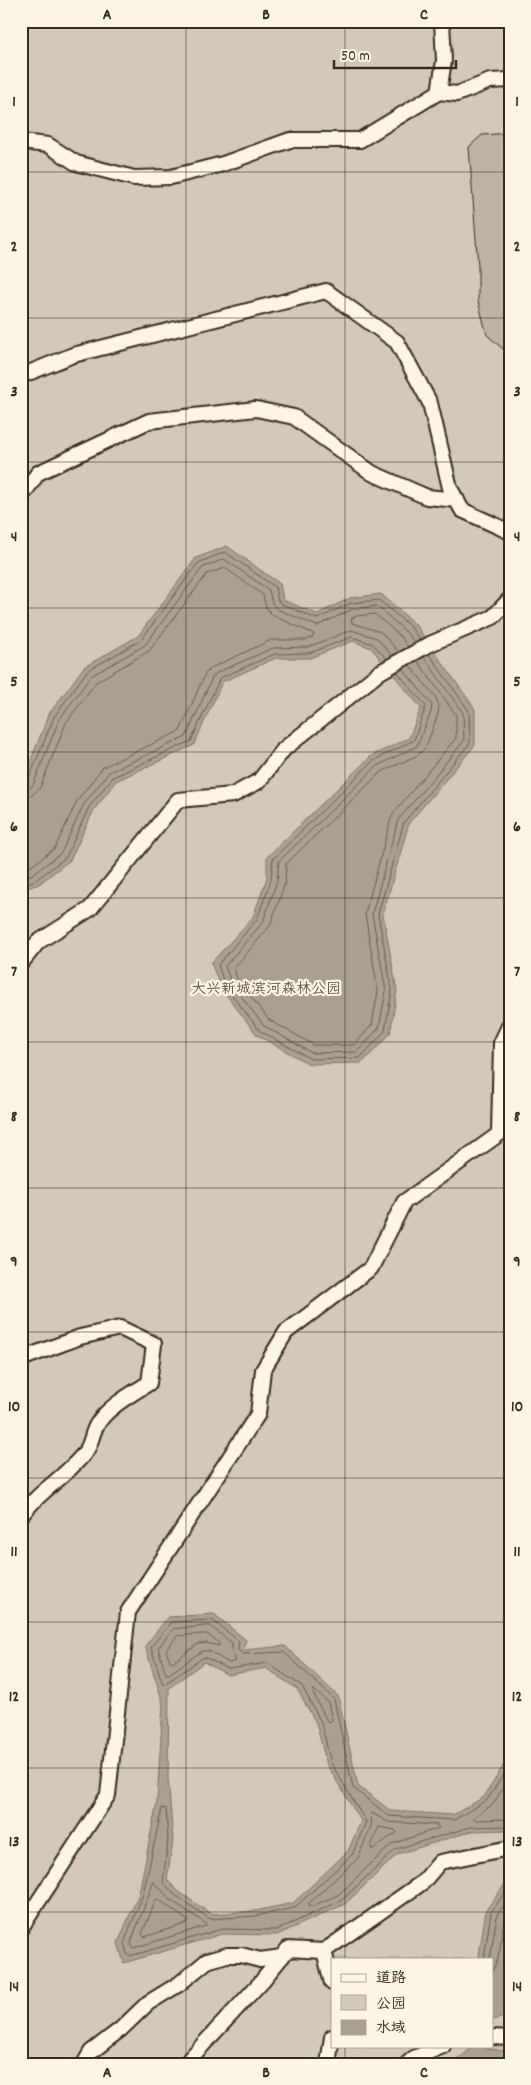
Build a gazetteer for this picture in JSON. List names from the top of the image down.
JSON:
{
  "parks": ["大兴新城滨河森林公园"],
  "legend": ["道路", "公园", "水域"],
  "scale_bar": "50 m",
  "grid": {
    "columns": ["A", "B", "C"],
    "rows": [
      "1",
      "2",
      "3",
      "4",
      "5",
      "6",
      "7",
      "8",
      "9",
      "10",
      "11",
      "12",
      "13",
      "14"
    ]
  }
}
